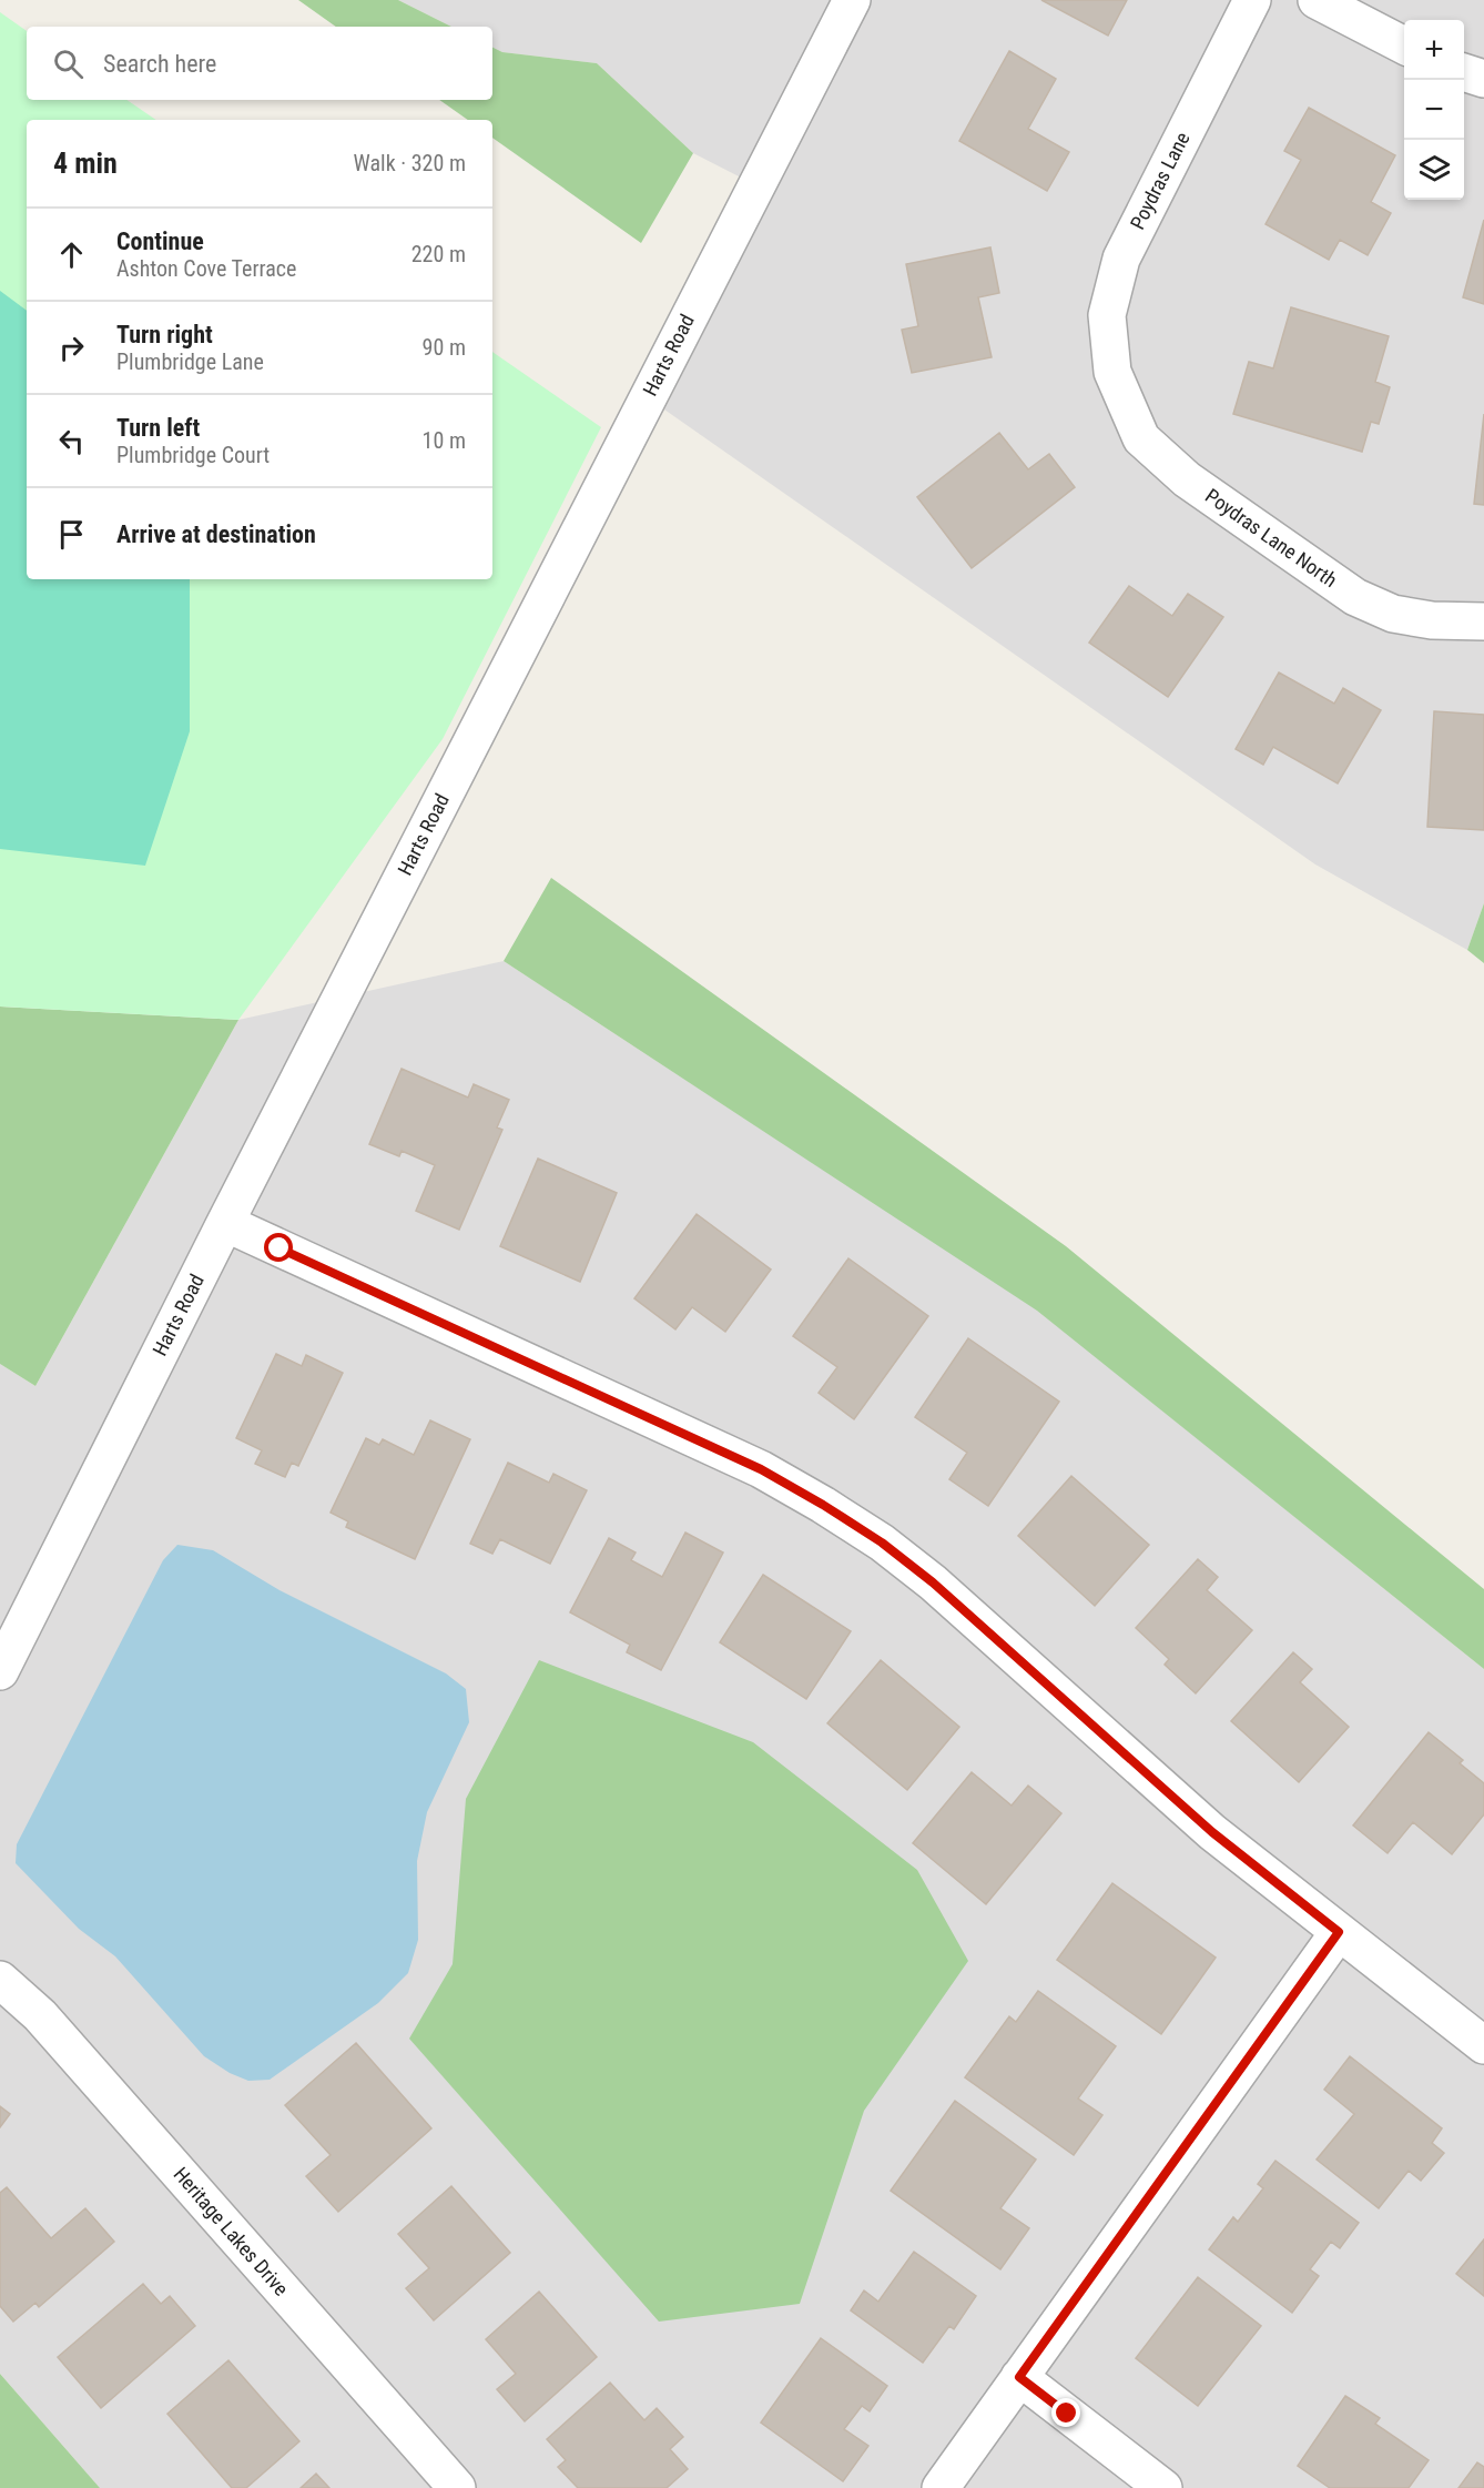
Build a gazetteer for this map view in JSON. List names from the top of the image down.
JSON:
{
  "streets": {
    "street": [
      "Poydras Lane",
      "Harts Road",
      "Poydras Lane North",
      "Heritage Lakes Drive"
    ]
  },
  "crossings": [
    ["Poydras Lane", "Poydras Lane North"]
  ],
  "page": {
    "map_buttons": ["+", "−"],
    "search": "Search here",
    "heading": ["4 min", "Walk · 320 m"],
    "list": [
      ["Continue", "Ashton Cove Terrace", "220 m"],
      ["Turn right", "Plumbridge Lane", "90 m"],
      ["Turn left", "Plumbridge Court", "10 m"],
      "Arrive at destination"
    ]
  }
}
